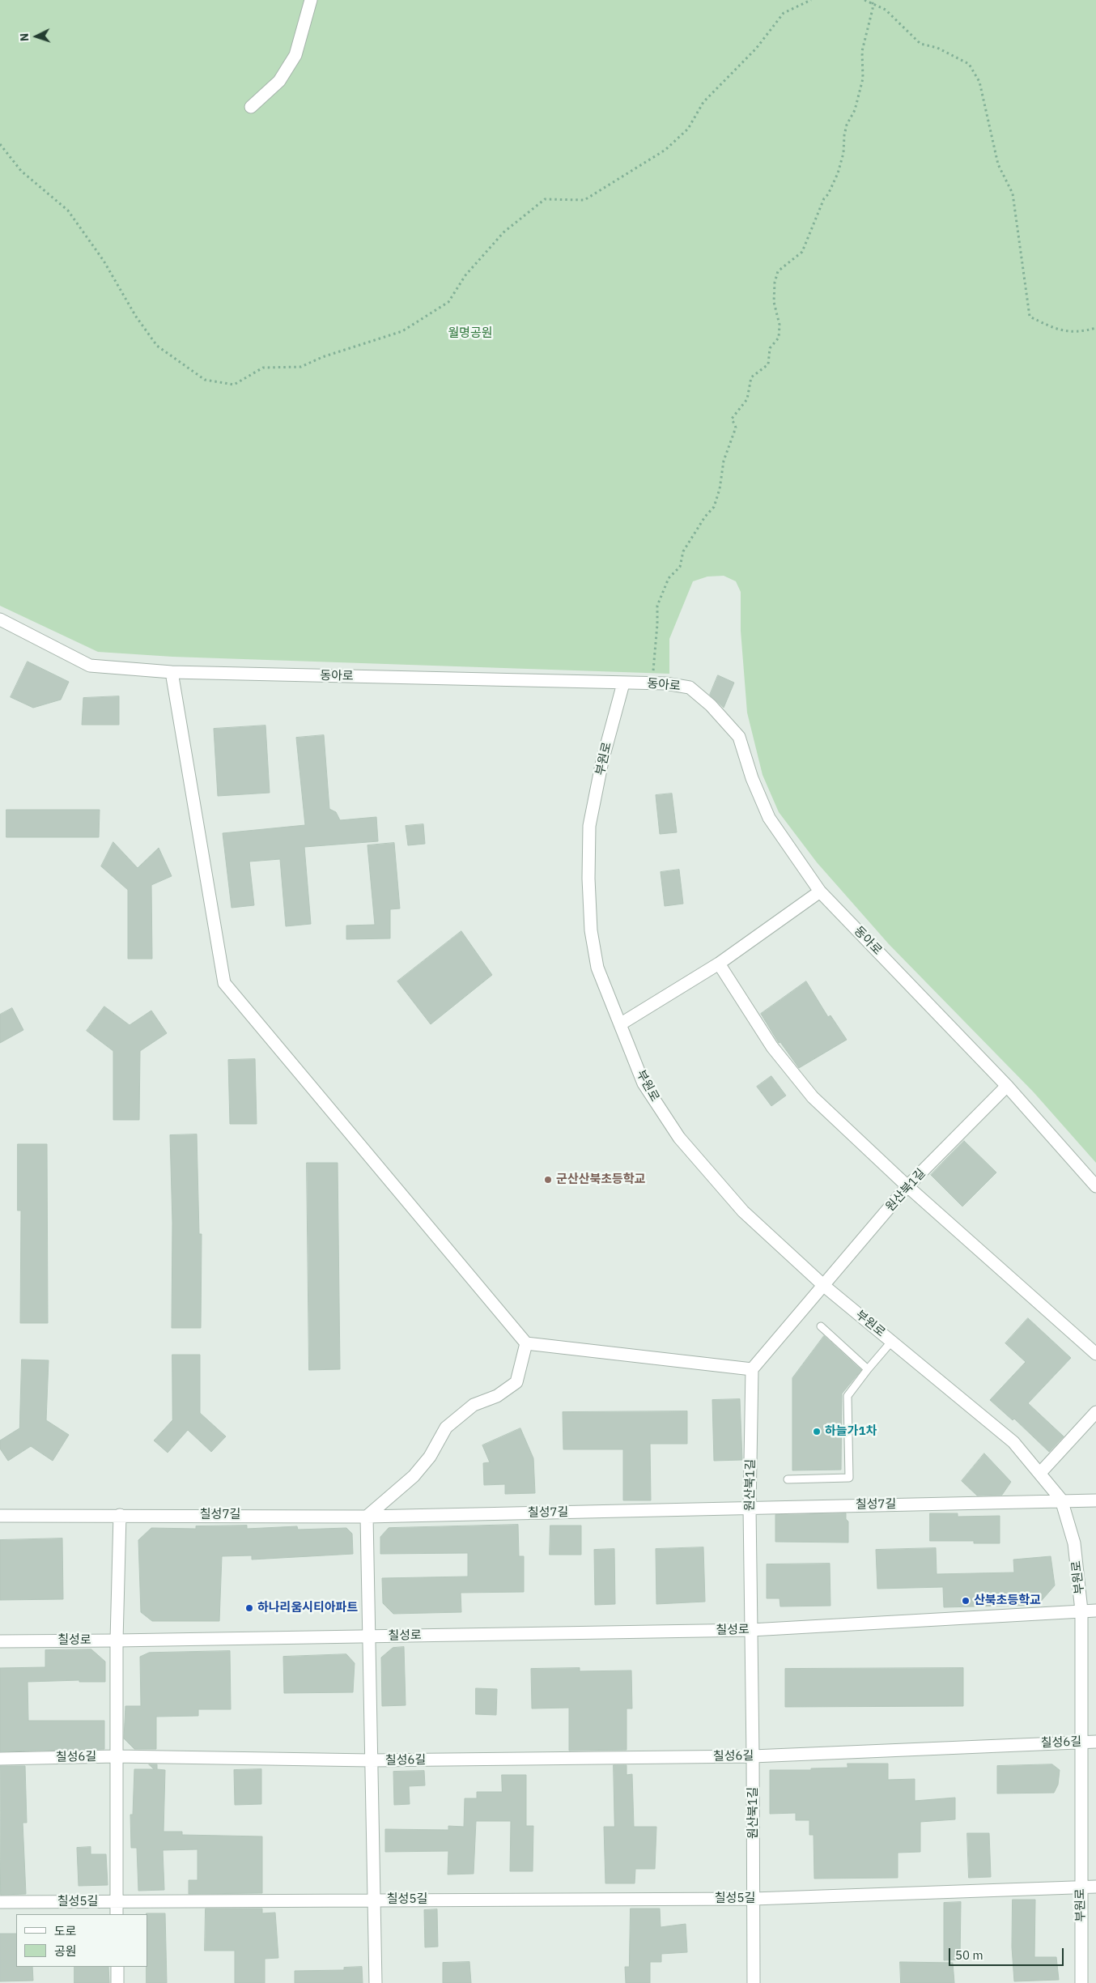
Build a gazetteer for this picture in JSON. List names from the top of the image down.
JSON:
{
  "streets": {
    "street": [
      "동아로",
      "부원로",
      "원산북1길",
      "칠성7길",
      "칠성로",
      "칠성6길",
      "칠성5길"
    ]
  },
  "crossings": [
    ["동아로", "부원로"],
    ["동아로", "원산북1길"],
    ["부원로", "원산북1길"],
    ["부원로", "칠성7길"],
    ["부원로", "칠성로"],
    ["부원로", "칠성6길"],
    ["부원로", "칠성5길"],
    ["원산북1길", "칠성7길"],
    ["원산북1길", "칠성로"],
    ["원산북1길", "칠성6길"],
    ["원산북1길", "칠성5길"],
    ["칠성로", "칠성6길"],
    ["칠성6길", "칠성5길"]
  ],
  "parks": ["월명공원"],
  "places": [
    "군산산북초등학교",
    "하늘가1차",
    "산북초등학교",
    "하나리움시티아파트"
  ],
  "legend": ["도로", "공원"],
  "scale_bar": "50 m",
  "north": "left"
}
